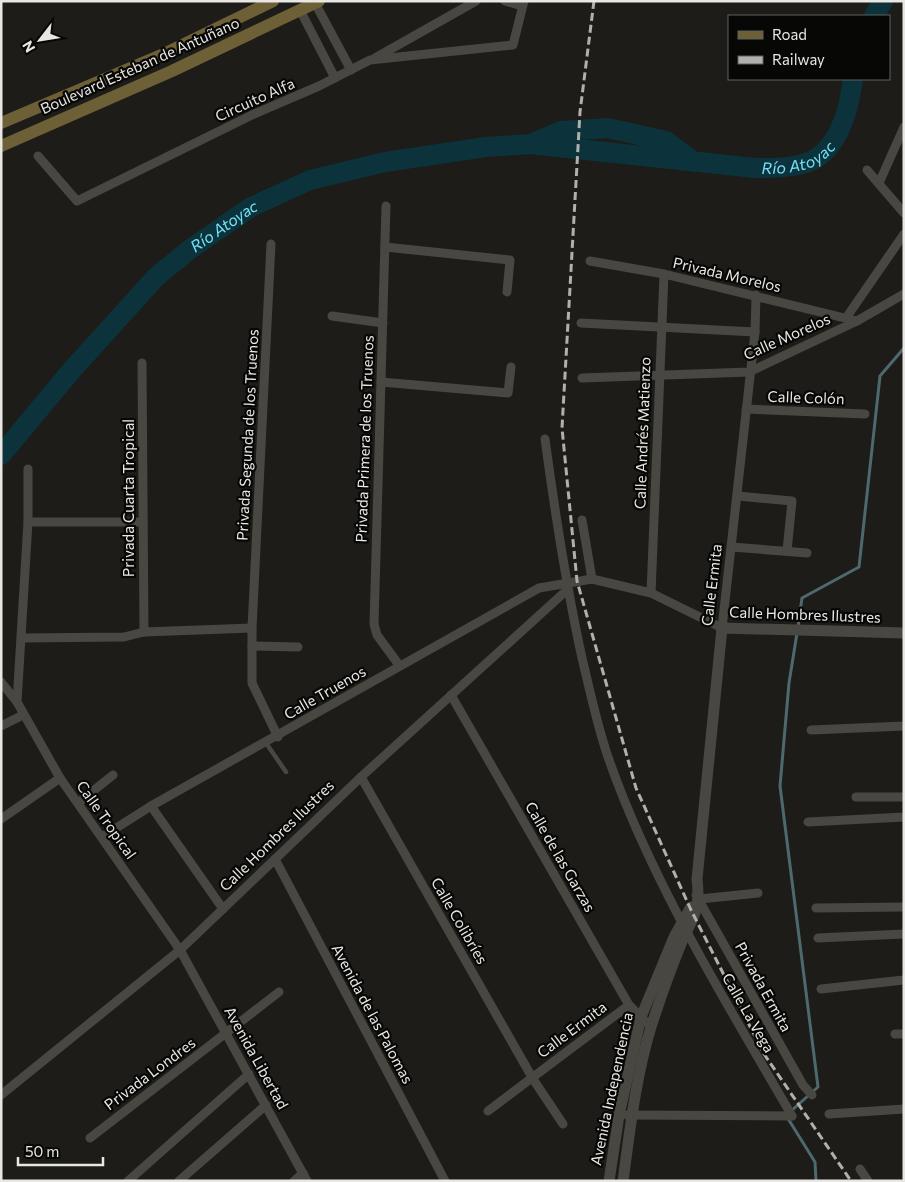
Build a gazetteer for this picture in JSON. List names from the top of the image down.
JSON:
{
  "streets": {
    "main road": ["Boulevard Esteban de Antuñano"],
    "street": [
      "Circuito Alfa",
      "Privada Morelos",
      "Calle Morelos",
      "Calle Colón",
      "Calle Andrés Matienzo",
      "Privada Segunda de los Truenos",
      "Privada Primera de los Truenos",
      "Privada Cuarta Tropical",
      "Calle Ermita",
      "Calle Hombres Ilustres",
      "Calle Truenos",
      "Calle Tropical",
      "Calle de las Garzas",
      "Calle Colibríes",
      "Privada Ermita",
      "Calle La Vega",
      "Avenida de las Palomas",
      "Avenida Libertad",
      "Privada Londres",
      "Avenida Independencia"
    ]
  },
  "crossings": [
    ["Privada Morelos", "Calle Morelos"],
    ["Privada Morelos", "Calle Andrés Matienzo"],
    ["Privada Morelos", "Calle Ermita"],
    ["Calle Morelos", "Calle Andrés Matienzo"],
    ["Calle Morelos", "Calle Ermita"],
    ["Calle Colón", "Calle Ermita"],
    ["Calle Andrés Matienzo", "Calle Hombres Ilustres"],
    ["Privada Segunda de los Truenos", "Calle Truenos"],
    ["Privada Primera de los Truenos", "Calle Truenos"],
    ["Calle Ermita", "Calle Hombres Ilustres"],
    ["Calle Ermita", "Calle de las Garzas"],
    ["Calle Ermita", "Calle Colibríes"],
    ["Calle Ermita", "Privada Ermita"],
    ["Calle Hombres Ilustres", "Calle Truenos"],
    ["Calle Hombres Ilustres", "Calle Tropical"],
    ["Calle Hombres Ilustres", "Calle de las Garzas"],
    ["Calle Hombres Ilustres", "Calle Colibríes"],
    ["Calle Hombres Ilustres", "Calle La Vega"],
    ["Calle Hombres Ilustres", "Avenida de las Palomas"],
    ["Calle Hombres Ilustres", "Avenida Libertad"],
    ["Calle Truenos", "Calle Tropical"],
    ["Calle Truenos", "Calle La Vega"],
    ["Calle Tropical", "Avenida Libertad"],
    ["Calle de las Garzas", "Avenida Independencia"],
    ["Calle La Vega", "Avenida Independencia"],
    ["Avenida Libertad", "Privada Londres"]
  ],
  "water": ["Río Atoyac"],
  "legend": ["Road", "Railway"],
  "scale_bar": "50 m",
  "north": "bottom left"
}
